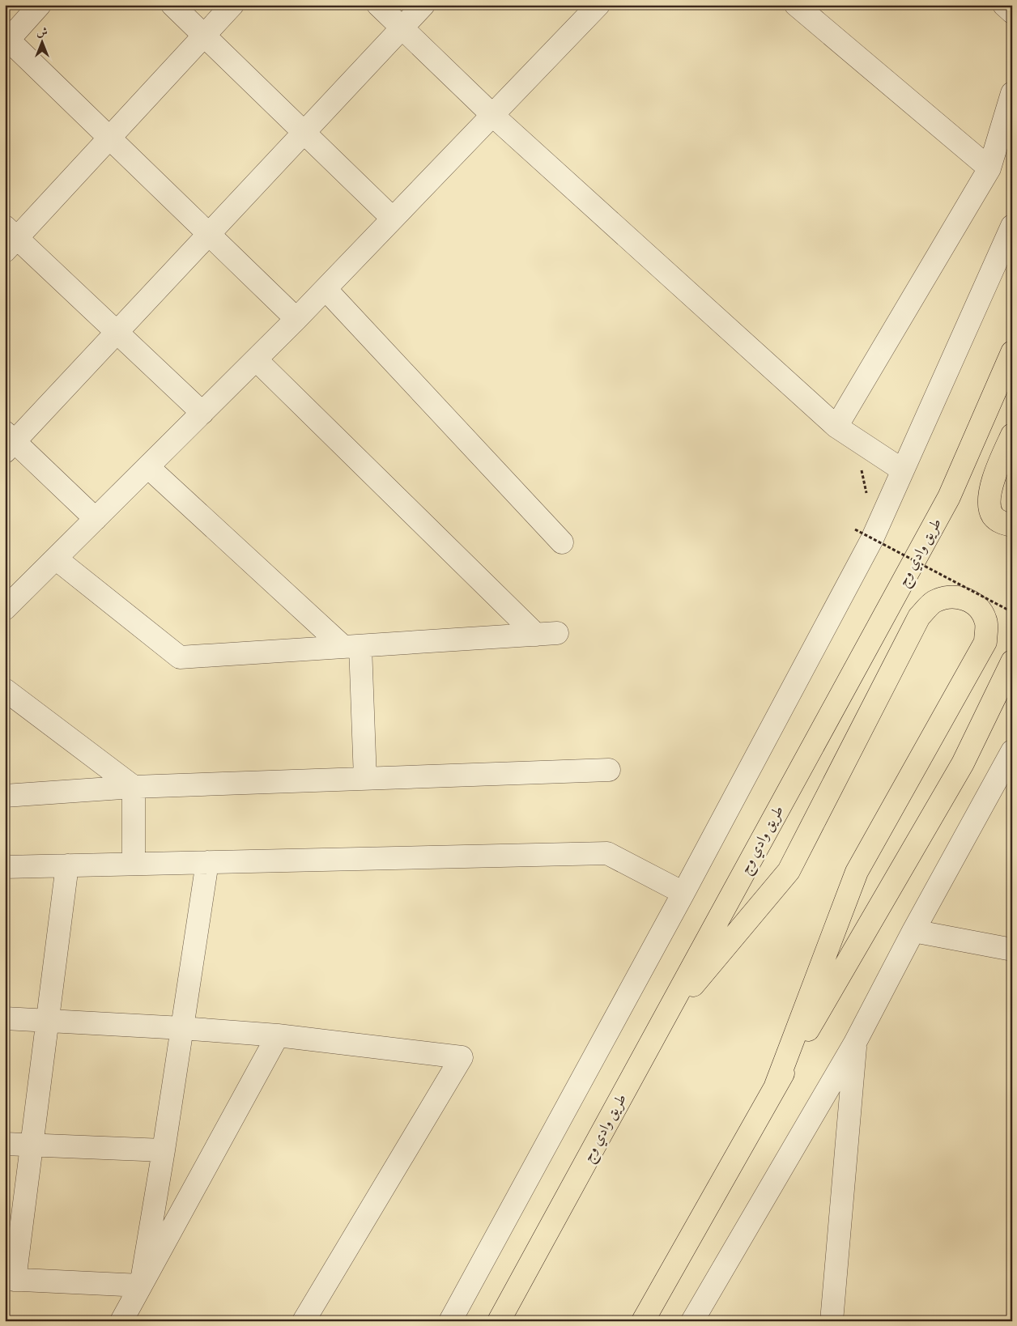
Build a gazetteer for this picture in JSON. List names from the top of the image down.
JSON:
{
  "streets": {
    "main road": ["طريق وادي وج"]
  },
  "north": "top"
}
